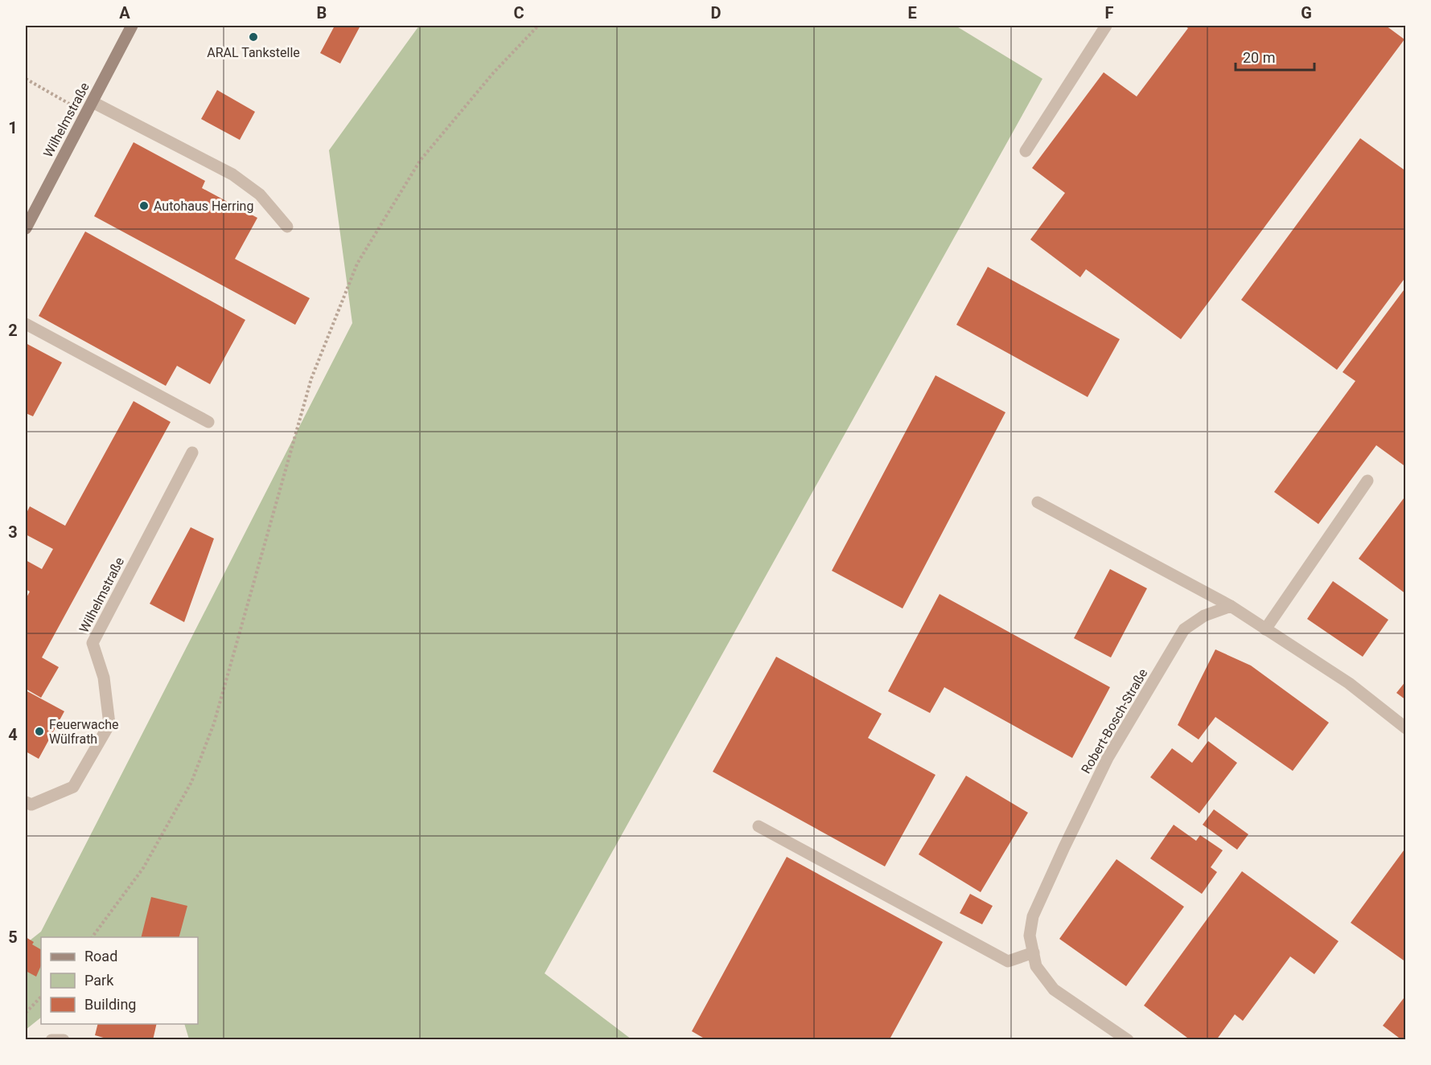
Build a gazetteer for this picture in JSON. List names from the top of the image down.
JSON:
{
  "streets": {
    "main road": ["Wilhelmstraße"],
    "street": ["Robert-Bosch-Straße"]
  },
  "places": ["ARAL Tankstelle", "Autohaus Herring", "Feuerwache Wülfrath"],
  "legend": ["Road", "Park", "Building"],
  "scale_bar": "20 m",
  "grid": {
    "columns": [
      "A",
      "B",
      "C",
      "D",
      "E",
      "F",
      "G"
    ],
    "rows": [
      "1",
      "2",
      "3",
      "4",
      "5"
    ]
  }
}
